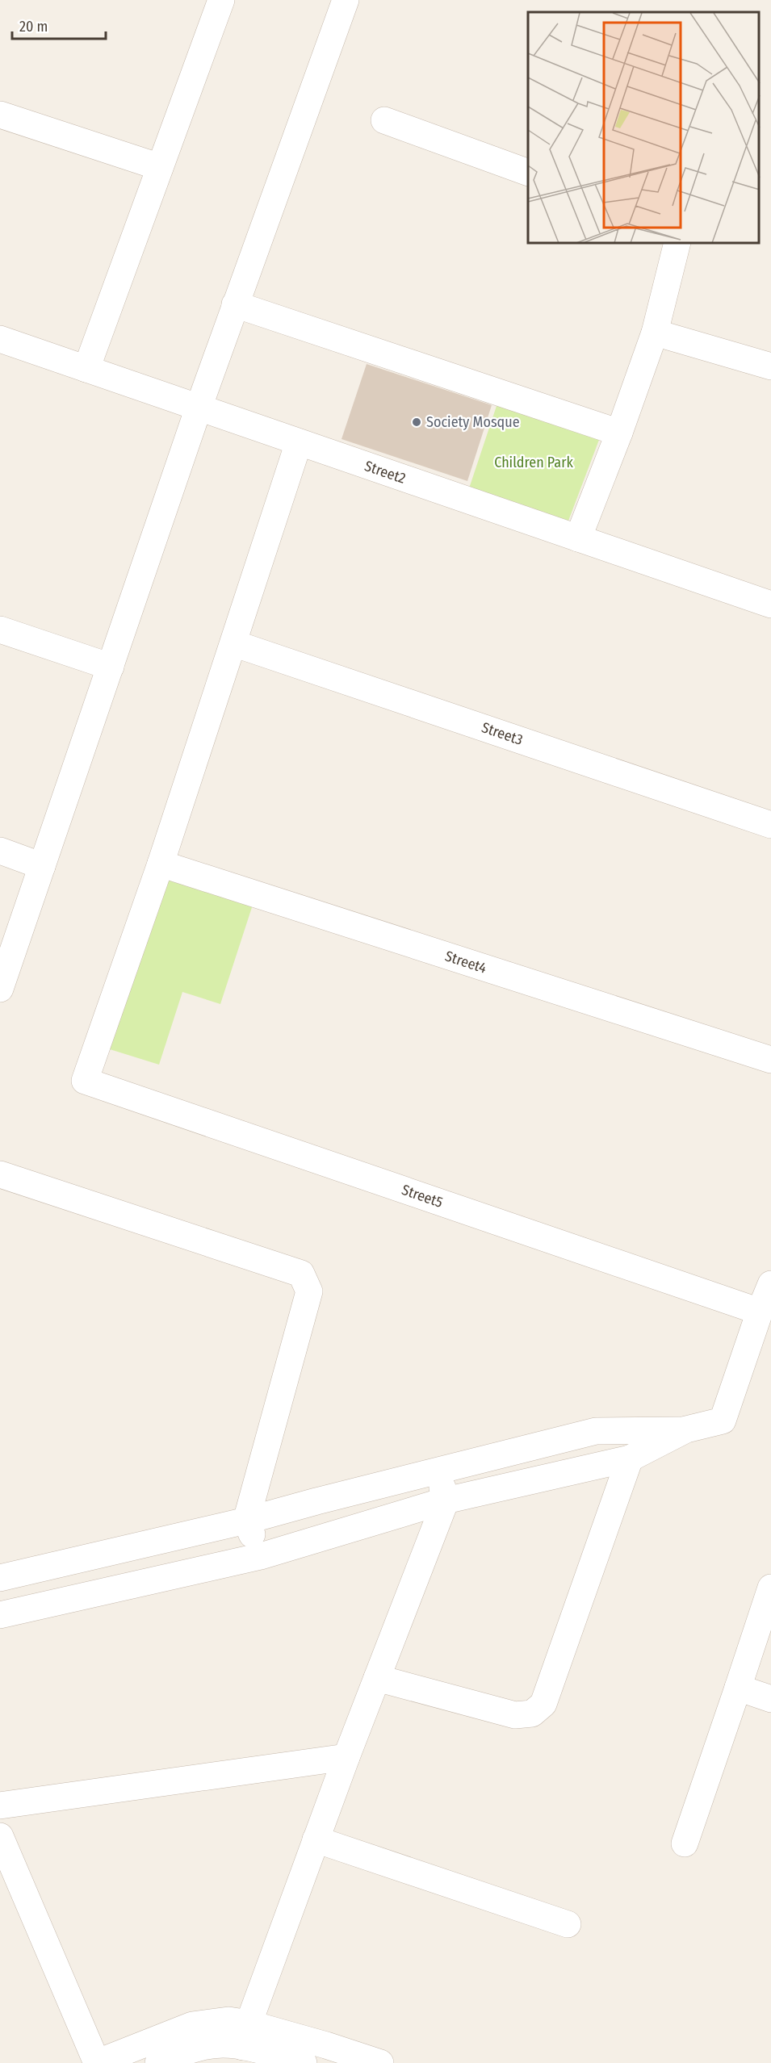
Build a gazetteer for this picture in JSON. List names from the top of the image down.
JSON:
{
  "streets": {
    "street": [
      "Street2",
      "Street3",
      "Street4",
      "Street5"
    ]
  },
  "crossings": [
    ["Street4", "Street5"]
  ],
  "parks": ["Children Park"],
  "places": ["Society Mosque"],
  "scale_bar": "20 m"
}
